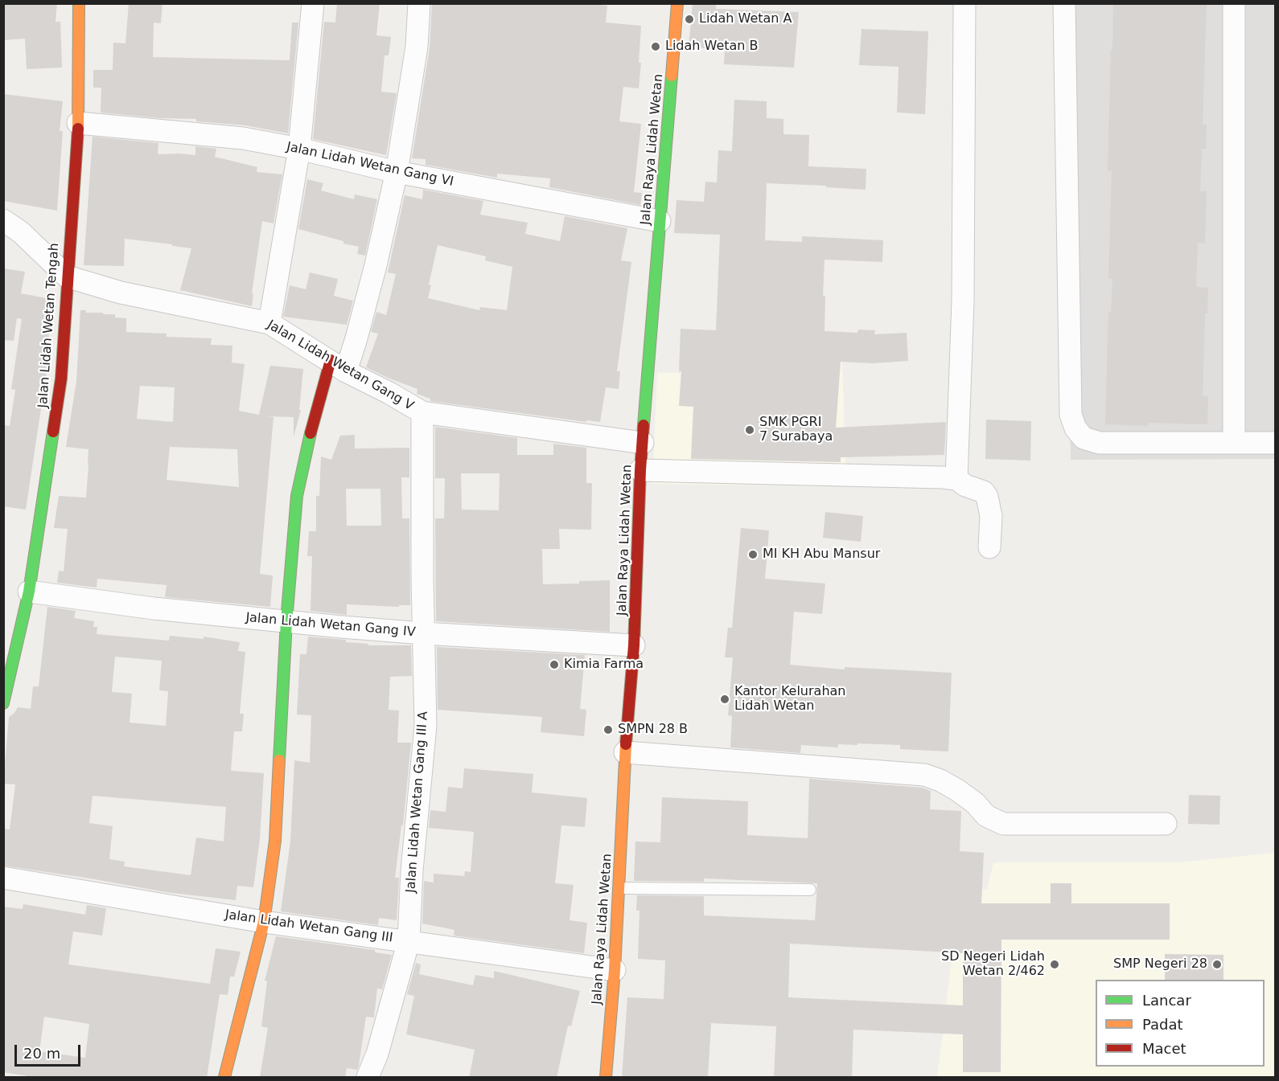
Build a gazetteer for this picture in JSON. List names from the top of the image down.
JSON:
{
  "streets": {
    "street": [
      "Jalan Raya Lidah Wetan",
      "Jalan Lidah Wetan Gang VI",
      "Jalan Lidah Wetan Tengah",
      "Jalan Lidah Wetan Gang V",
      "Jalan Lidah Wetan Gang IV",
      "Jalan Lidah Wetan Gang III A",
      "Jalan Lidah Wetan Gang III"
    ]
  },
  "crossings": [
    ["Jalan Raya Lidah Wetan", "Jalan Lidah Wetan Gang VI"],
    ["Jalan Raya Lidah Wetan", "Jalan Lidah Wetan Gang V"],
    ["Jalan Raya Lidah Wetan", "Jalan Lidah Wetan Gang IV"],
    ["Jalan Raya Lidah Wetan", "Jalan Lidah Wetan Gang III"],
    ["Jalan Lidah Wetan Gang VI", "Jalan Lidah Wetan Tengah"],
    ["Jalan Lidah Wetan Tengah", "Jalan Lidah Wetan Gang V"],
    ["Jalan Lidah Wetan Tengah", "Jalan Lidah Wetan Gang IV"],
    ["Jalan Lidah Wetan Gang V", "Jalan Lidah Wetan Gang III A"],
    ["Jalan Lidah Wetan Gang IV", "Jalan Lidah Wetan Gang III A"],
    ["Jalan Lidah Wetan Gang III A", "Jalan Lidah Wetan Gang III"]
  ],
  "places": [
    "Lidah Wetan A",
    "Lidah Wetan B",
    "SMK PGRI 7 Surabaya",
    "MI KH Abu Mansur",
    "Kimia Farma",
    "Kantor Kelurahan Lidah Wetan",
    "SMPN 28 B",
    "SD Negeri Lidah Wetan 2/462",
    "SMP Negeri 28"
  ],
  "legend": ["Lancar", "Padat", "Macet"],
  "scale_bar": "20 m"
}
